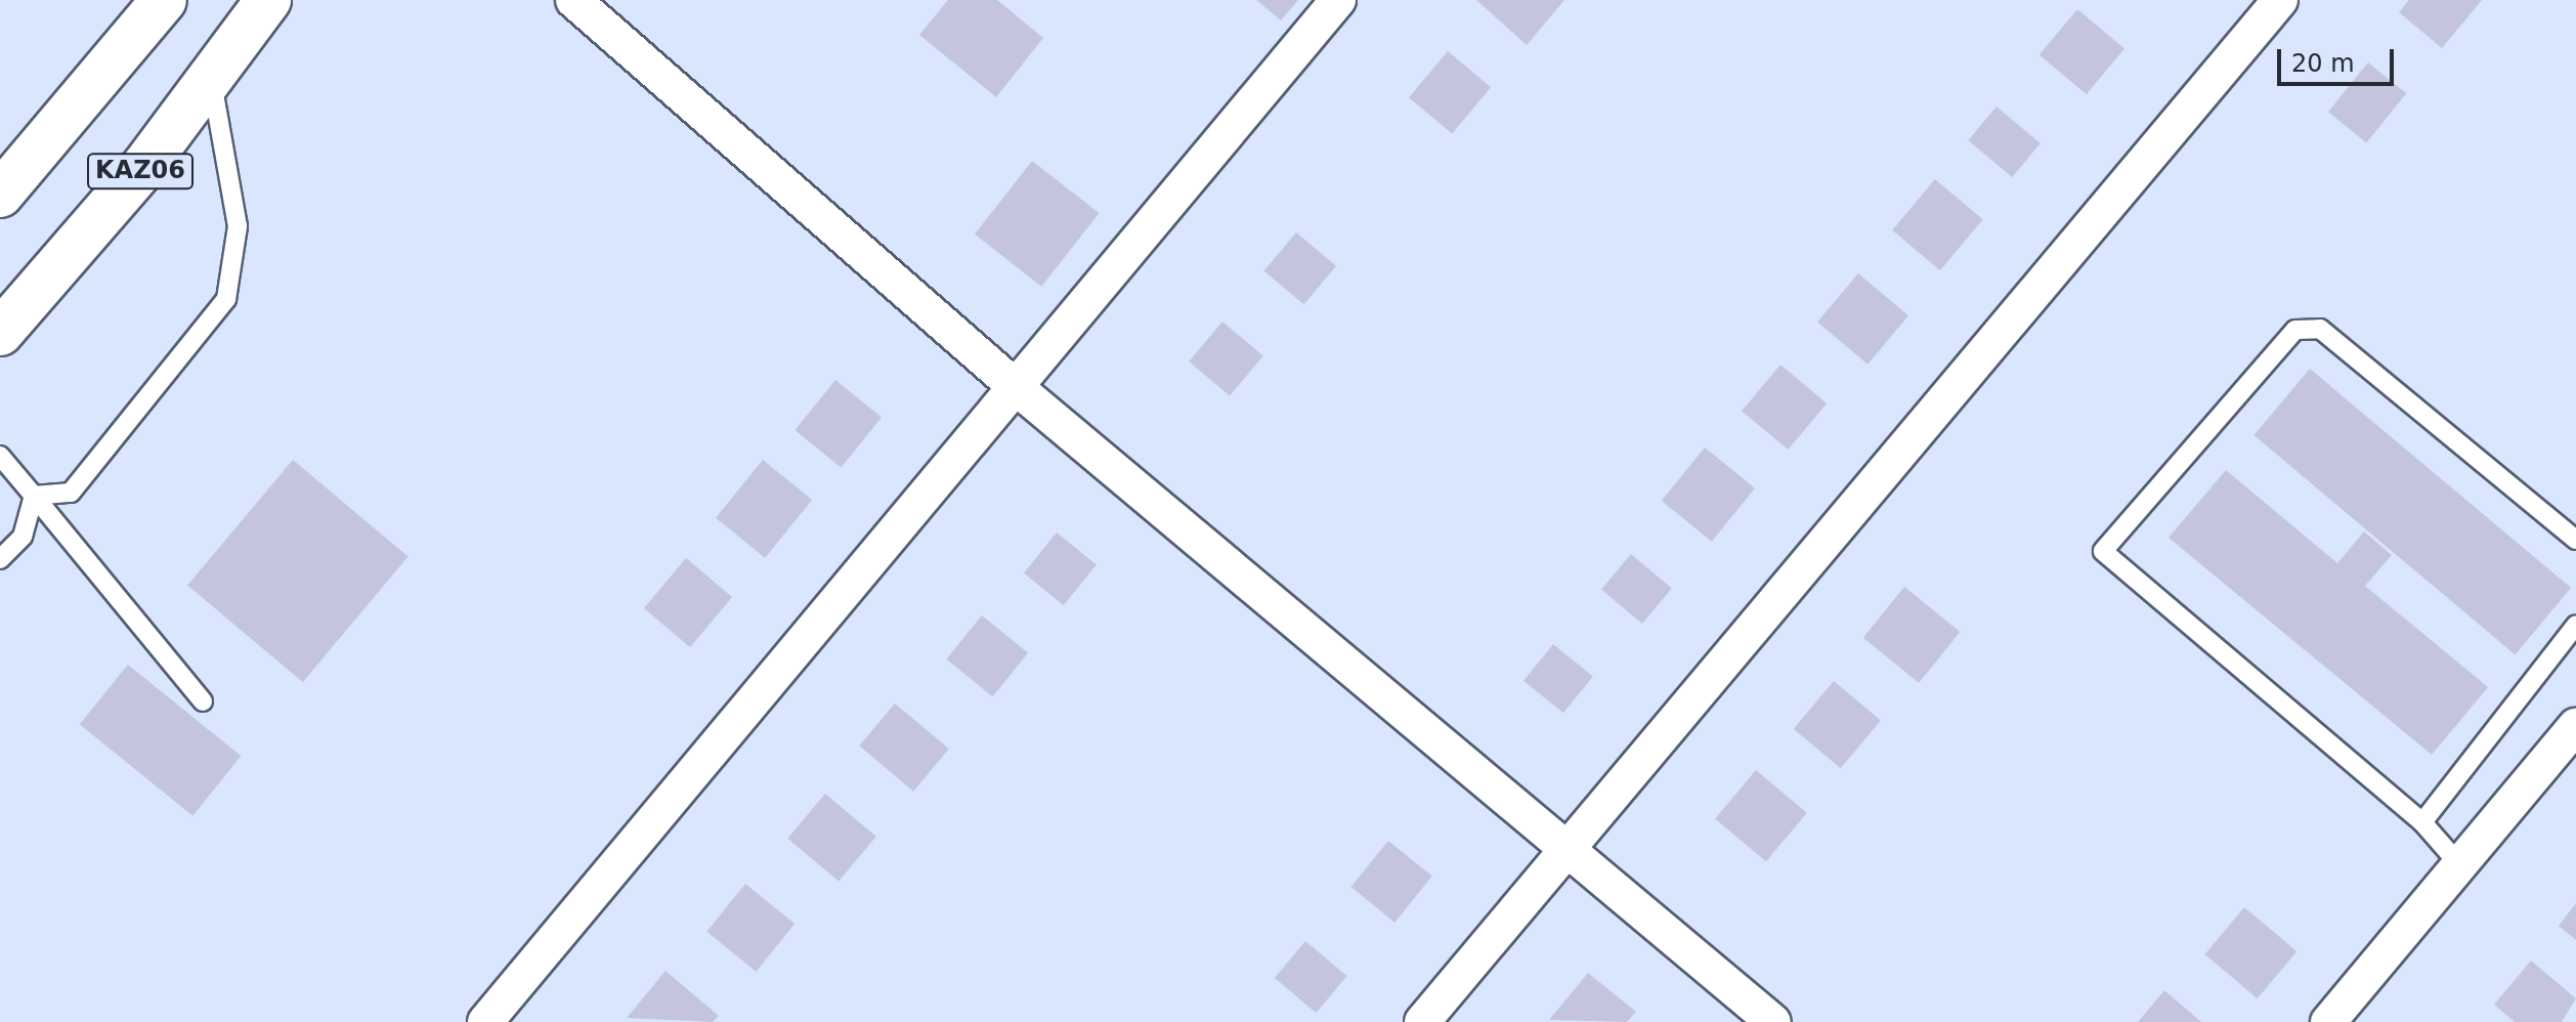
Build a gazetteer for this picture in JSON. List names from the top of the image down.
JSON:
{
  "streets": {
    "highway": ["KАZ06"]
  },
  "scale_bar": "20 m"
}
